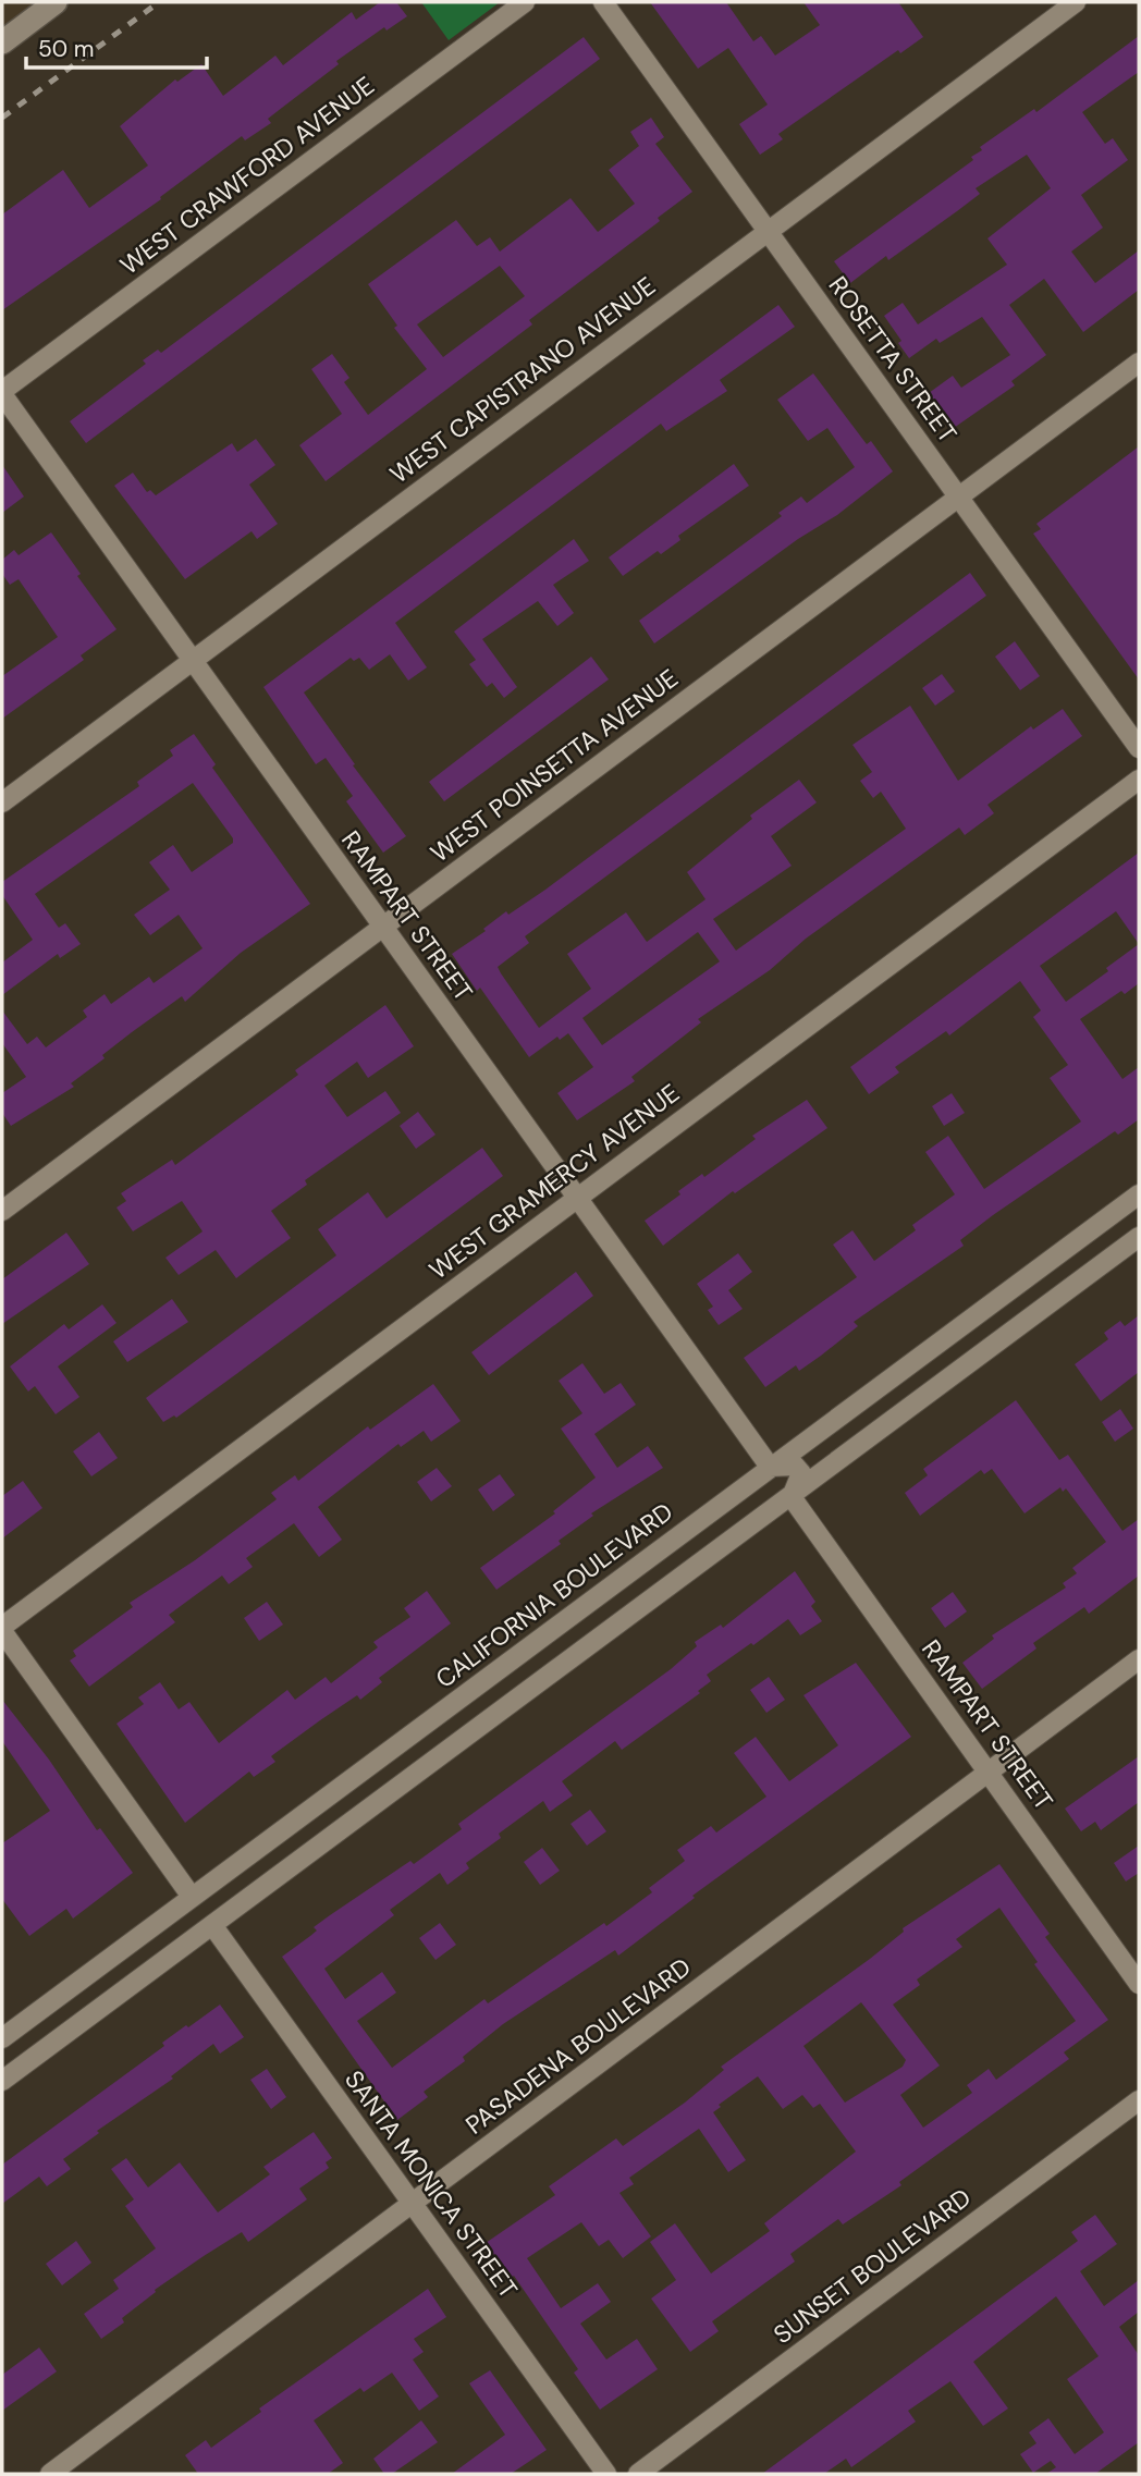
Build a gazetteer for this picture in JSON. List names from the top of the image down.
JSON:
{
  "streets": {
    "street": [
      "WEST CRAWFORD AVENUE",
      "ROSETTA STREET",
      "WEST CAPISTRANO AVENUE",
      "WEST POINSETTA AVENUE",
      "RAMPART STREET",
      "WEST GRAMERCY AVENUE",
      "CALIFORNIA BOULEVARD",
      "PASADENA BOULEVARD",
      "SANTA MONICA STREET",
      "SUNSET BOULEVARD"
    ]
  },
  "crossings": [
    ["WEST CRAWFORD AVENUE", "RAMPART STREET"],
    ["ROSETTA STREET", "WEST CAPISTRANO AVENUE"],
    ["ROSETTA STREET", "WEST POINSETTA AVENUE"],
    ["WEST CAPISTRANO AVENUE", "RAMPART STREET"],
    ["WEST POINSETTA AVENUE", "RAMPART STREET"],
    ["RAMPART STREET", "WEST GRAMERCY AVENUE"],
    ["RAMPART STREET", "CALIFORNIA BOULEVARD"],
    ["RAMPART STREET", "PASADENA BOULEVARD"],
    ["CALIFORNIA BOULEVARD", "SANTA MONICA STREET"],
    ["PASADENA BOULEVARD", "SANTA MONICA STREET"]
  ],
  "scale_bar": "50 m"
}
